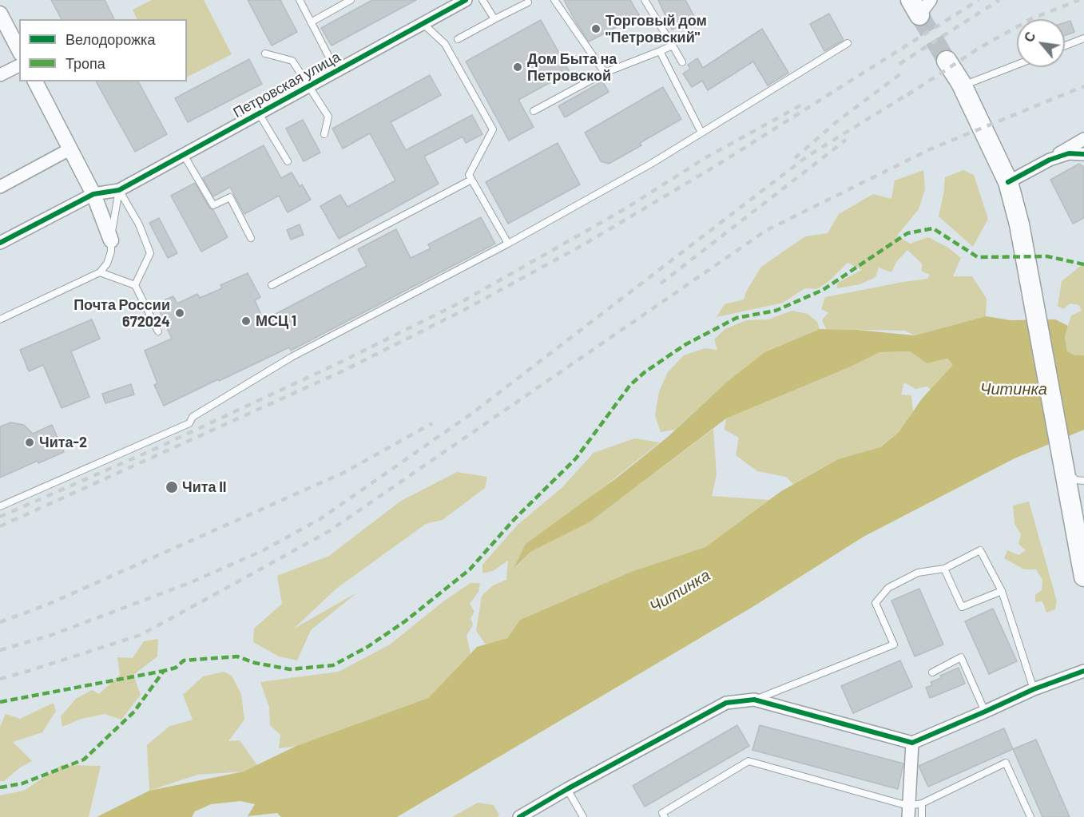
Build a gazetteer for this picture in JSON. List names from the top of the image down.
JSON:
{
  "streets": {
    "street": ["Петровская улица"]
  },
  "water": ["Читинка"],
  "places": [
    "Торговый дом \"Петровский\"",
    "Дом Быта на Петровской",
    "Почта России 672024",
    "МСЦ 1",
    "Чита-2",
    "Чита II"
  ],
  "legend": ["Велодорожка", "Тропа"],
  "north": "top left"
}
